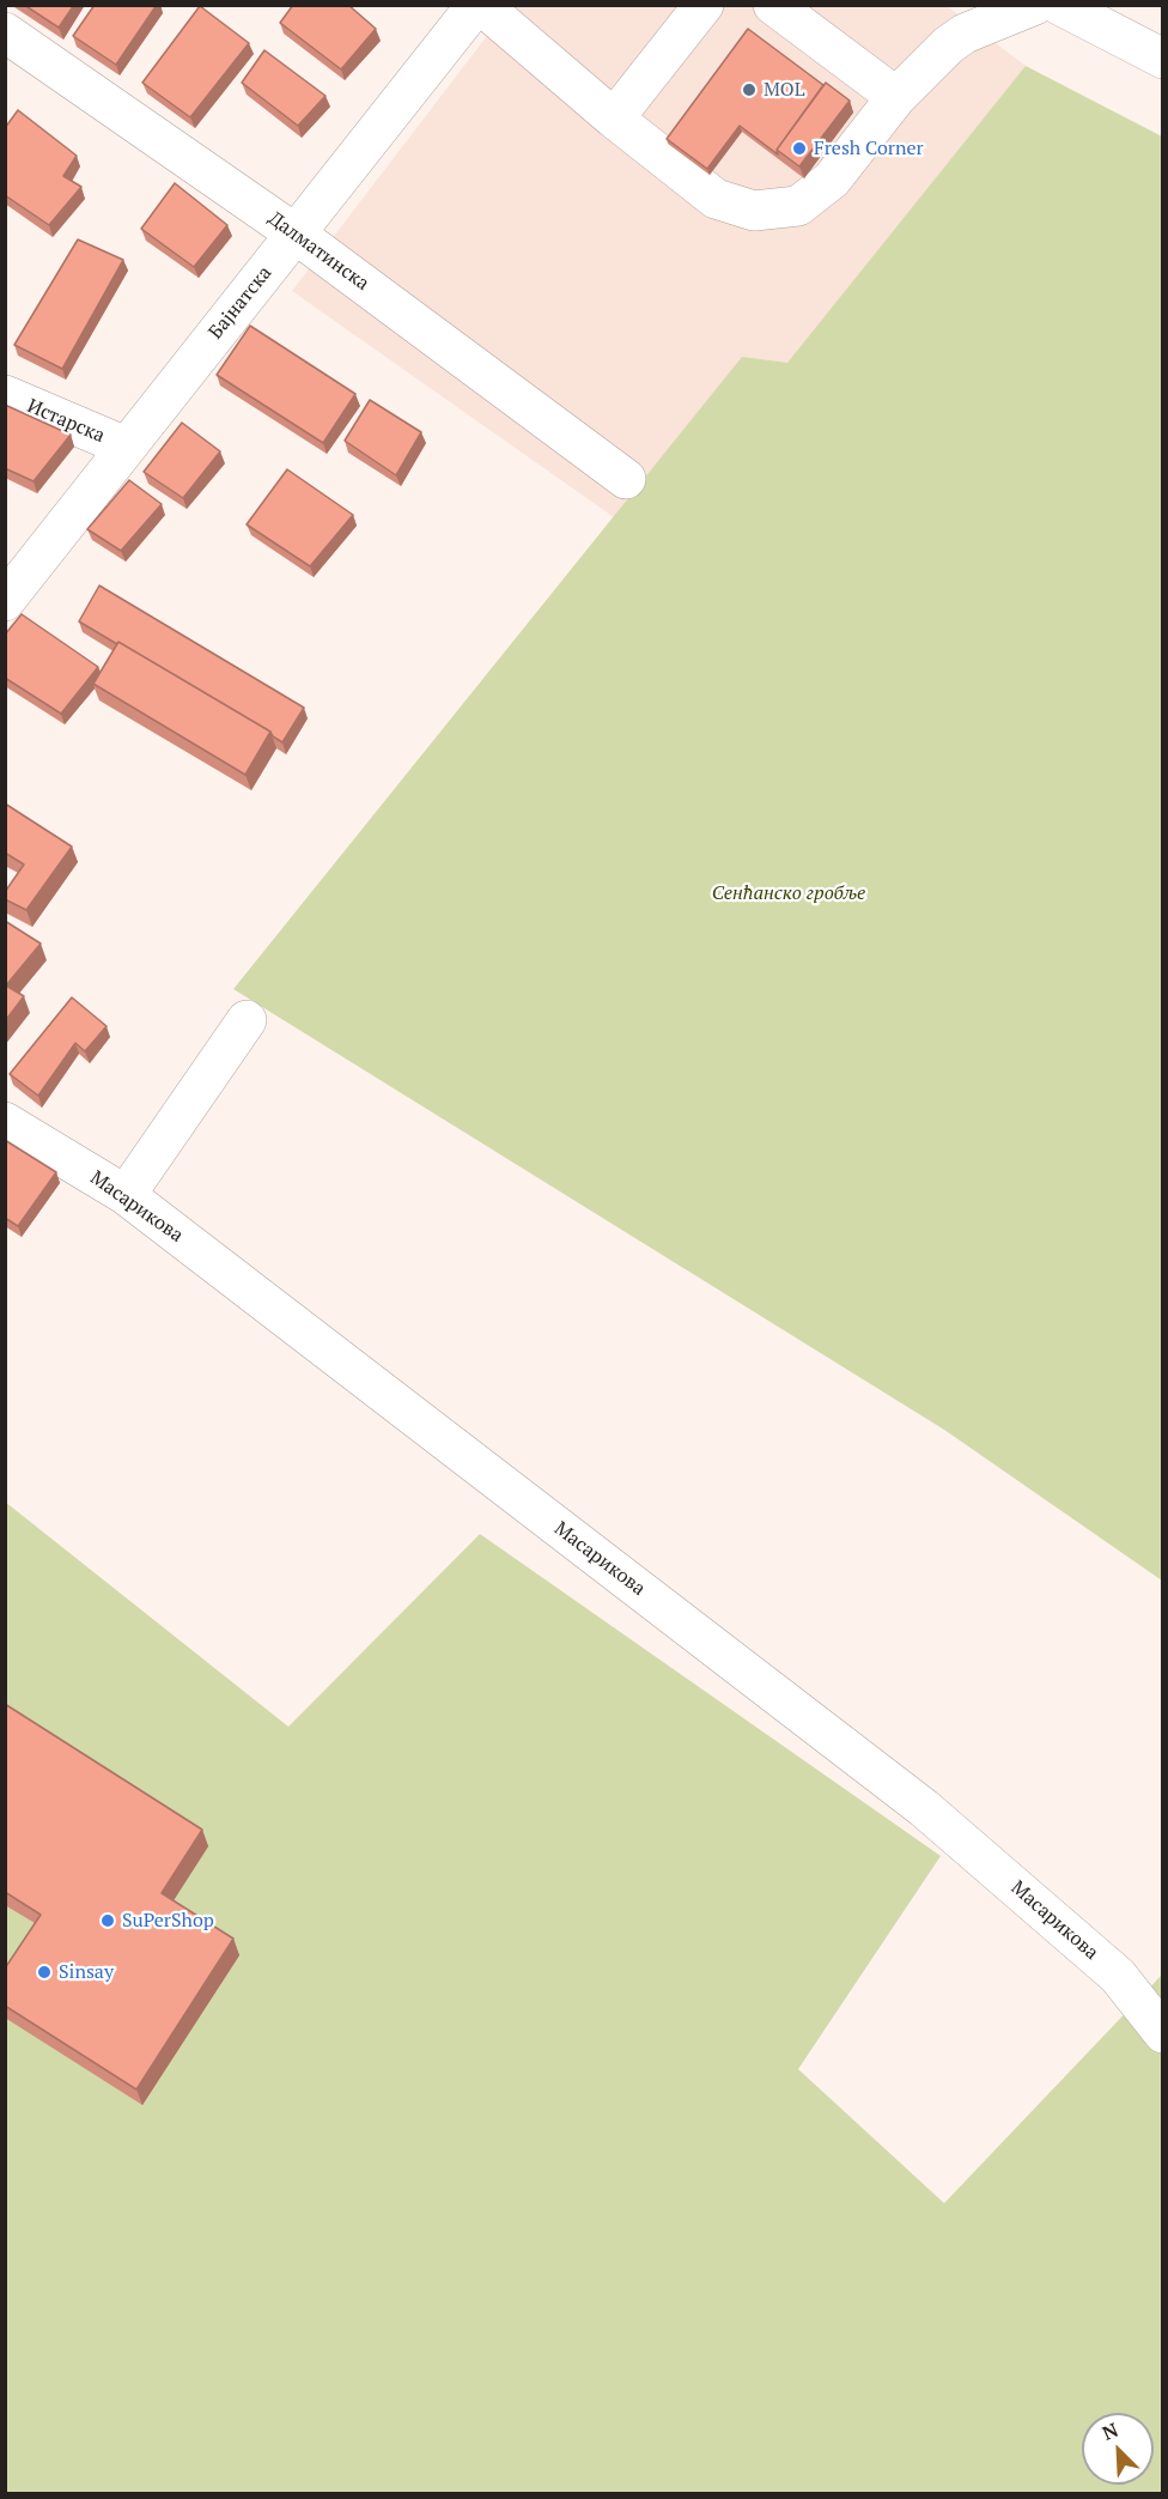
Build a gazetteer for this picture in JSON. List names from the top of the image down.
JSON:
{
  "streets": {
    "street": [
      "Далматинска",
      "Бајнатска",
      "Истарска",
      "Масарикова"
    ]
  },
  "crossings": [
    ["Далматинска", "Бајнатска"],
    ["Бајнатска", "Истарска"]
  ],
  "parks": ["Сенћанско гробље"],
  "places": [
    "MOL",
    "Fresh Corner",
    "SuPerShop",
    "Sinsay"
  ],
  "north": "top left"
}
